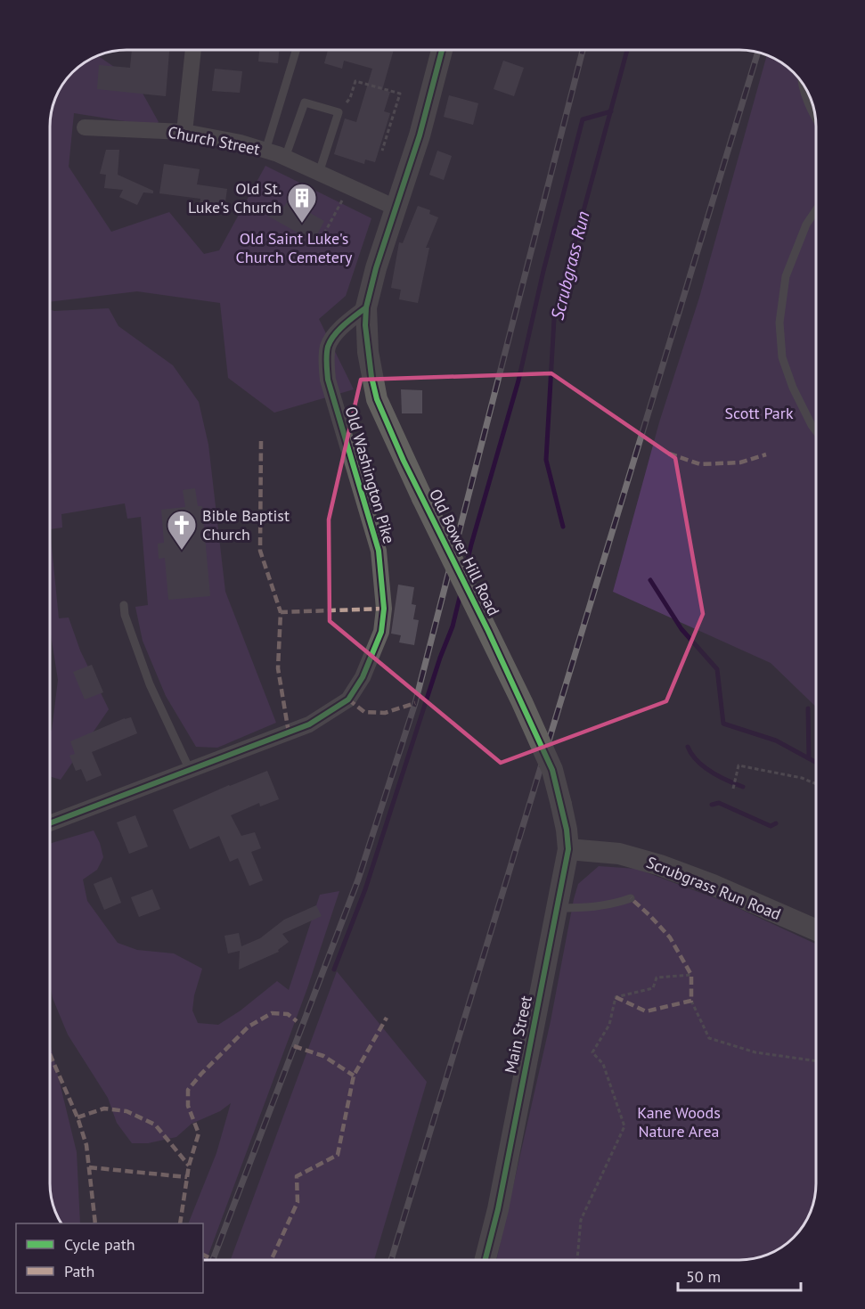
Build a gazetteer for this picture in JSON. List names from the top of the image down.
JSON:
{
  "streets": {
    "street": [
      "Church Street",
      "Old Washington Pike",
      "Old Bower Hill Road",
      "Scrubgrass Run Road",
      "Main Street"
    ]
  },
  "crossings": [
    ["Old Washington Pike", "Old Bower Hill Road"],
    ["Old Bower Hill Road", "Main Street"],
    ["Scrubgrass Run Road", "Main Street"]
  ],
  "water": ["Scrubgrass Run"],
  "parks": ["Old Saint Luke's Church Cemetery", "Scott Park", "Kane Woods Nature Area"],
  "places": {
    "building": ["Old St. Luke's Church"],
    "church": ["Bible Baptist Church"]
  },
  "legend": ["Cycle path", "Path"],
  "scale_bar": "50 m"
}
